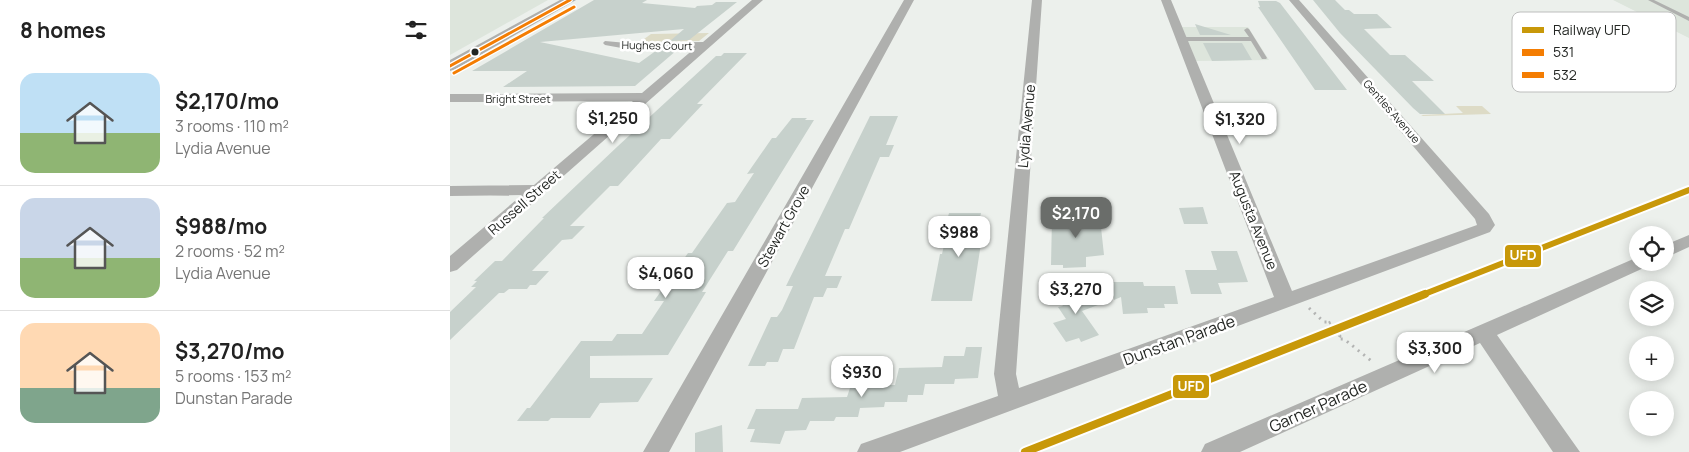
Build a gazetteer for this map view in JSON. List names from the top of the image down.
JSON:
{
  "streets": {
    "street": [
      "Hughes Court",
      "Bright Street",
      "Gentles Avenue",
      "Lydia Avenue",
      "Russell Street",
      "Augusta Avenue",
      "Stewart Grove",
      "Dunstan Parade",
      "Garner Parade"
    ]
  },
  "crossings": [
    ["Hughes Court", "Russell Street"],
    ["Bright Street", "Russell Street"],
    ["Gentles Avenue", "Dunstan Parade"],
    ["Lydia Avenue", "Dunstan Parade"],
    ["Augusta Avenue", "Dunstan Parade"]
  ],
  "lines": ["transit line 531", "transit line 532", "rail line UFD"],
  "legend": ["Railway UFD", "531", "532"],
  "page": {
    "heading": "8 homes",
    "list": [
      {
        "name": "$2,170/mo",
        "note": "3 rooms · 110 m² · Lydia Avenue"
      },
      {
        "name": "$988/mo",
        "note": "2 rooms · 52 m² · Lydia Avenue"
      },
      {
        "name": "$3,270/mo",
        "note": "5 rooms · 153 m² · Dunstan Parade"
      }
    ],
    "price": [
      "$1,250",
      "$1,320",
      "$2,170",
      "$988",
      "$4,060",
      "$3,270",
      "$3,300",
      "$930"
    ],
    "map_buttons": ["+", "−"]
  }
}
